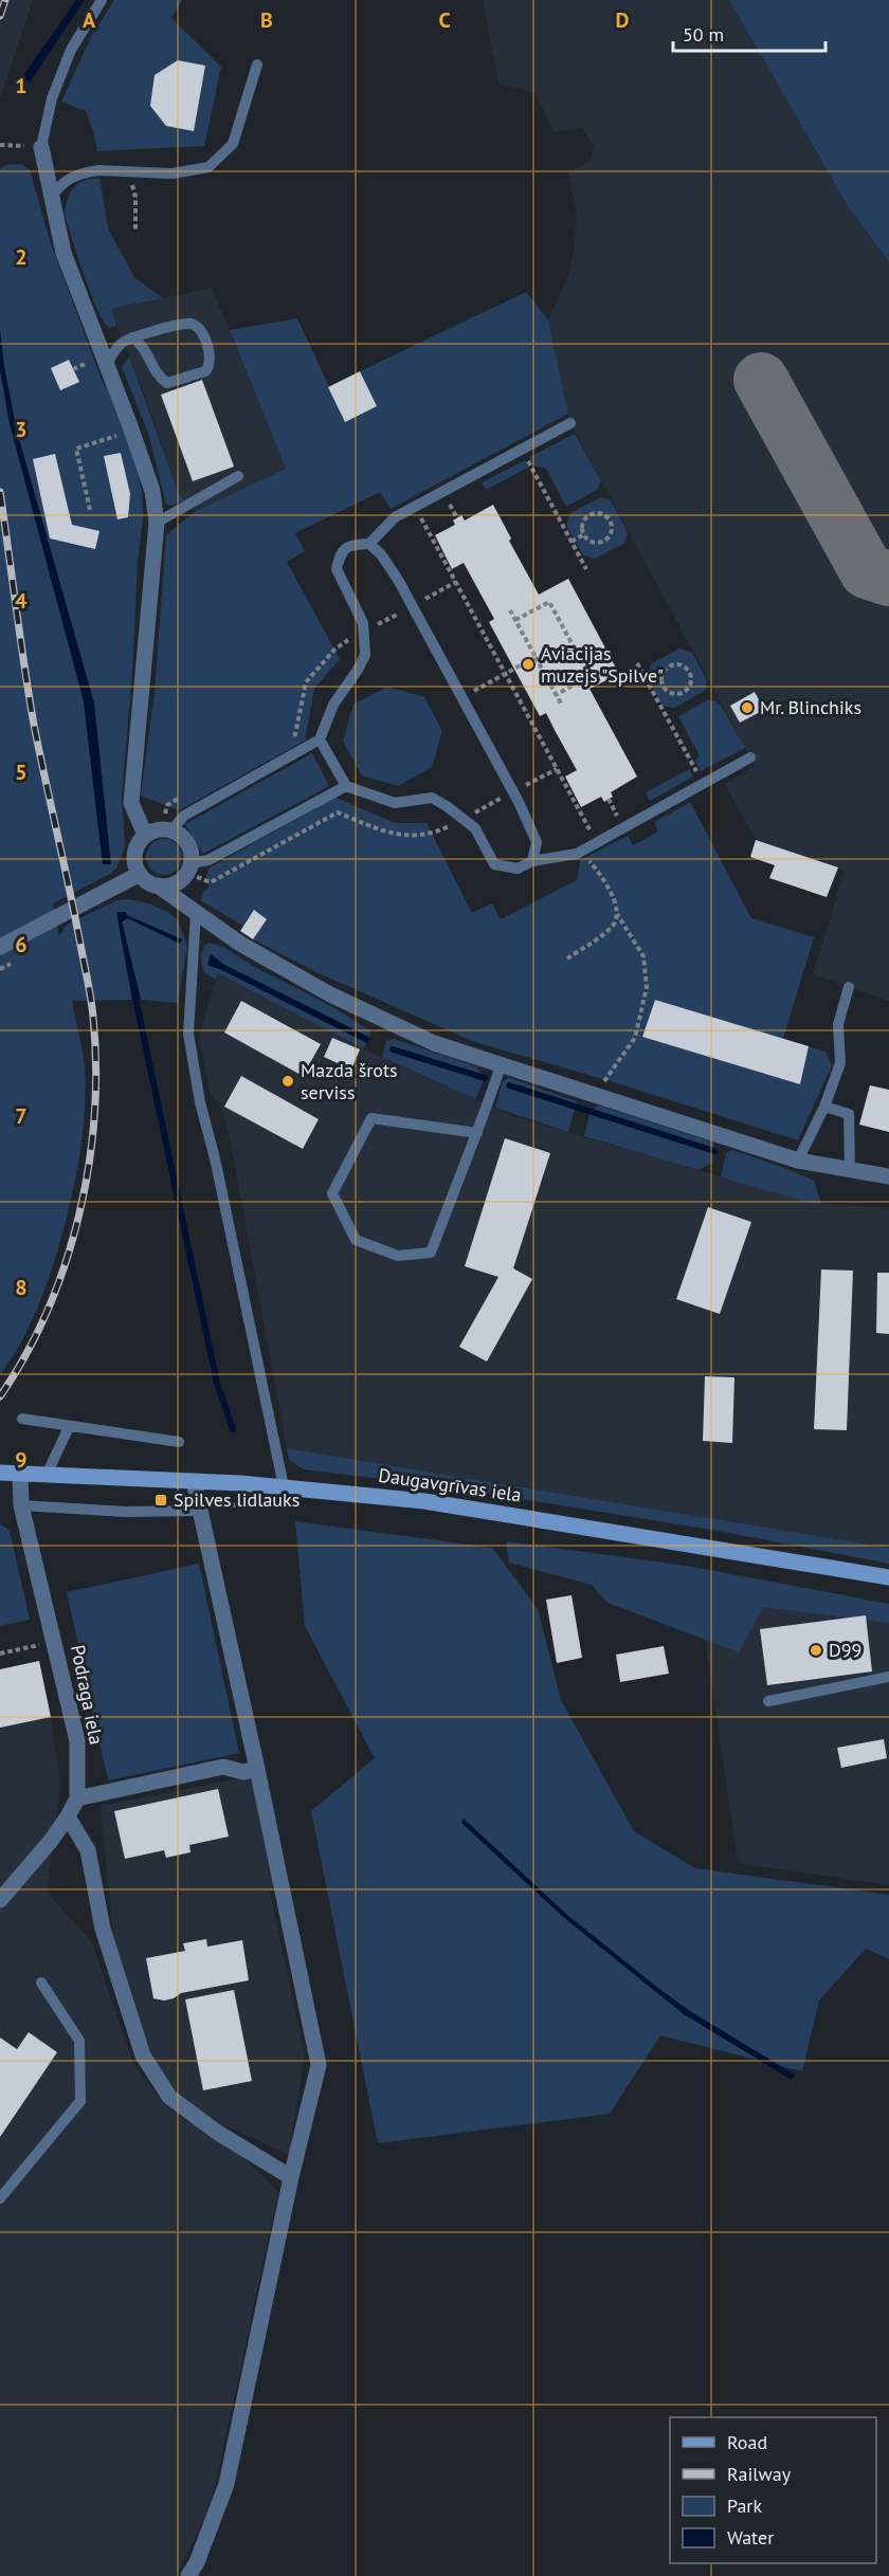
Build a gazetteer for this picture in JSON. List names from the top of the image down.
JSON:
{
  "streets": {
    "main road": ["Daugavgrīvas iela"],
    "street": ["Podraga iela"]
  },
  "crossings": [
    ["Daugavgrīvas iela", "Podraga iela"]
  ],
  "places": {
    "other": [
      "Aviācijas muzejs \"Spilve\"",
      "Mr. Blinchiks",
      "Mazda šrots serviss",
      "D99"
    ],
    "transit": ["Spilves lidlauks"]
  },
  "legend": [
    "Road",
    "Railway",
    "Park",
    "Water"
  ],
  "scale_bar": "50 m",
  "grid": {
    "columns": [
      "A",
      "B",
      "C",
      "D"
    ],
    "rows": [
      "1",
      "2",
      "3",
      "4",
      "5",
      "6",
      "7",
      "8",
      "9"
    ]
  }
}
